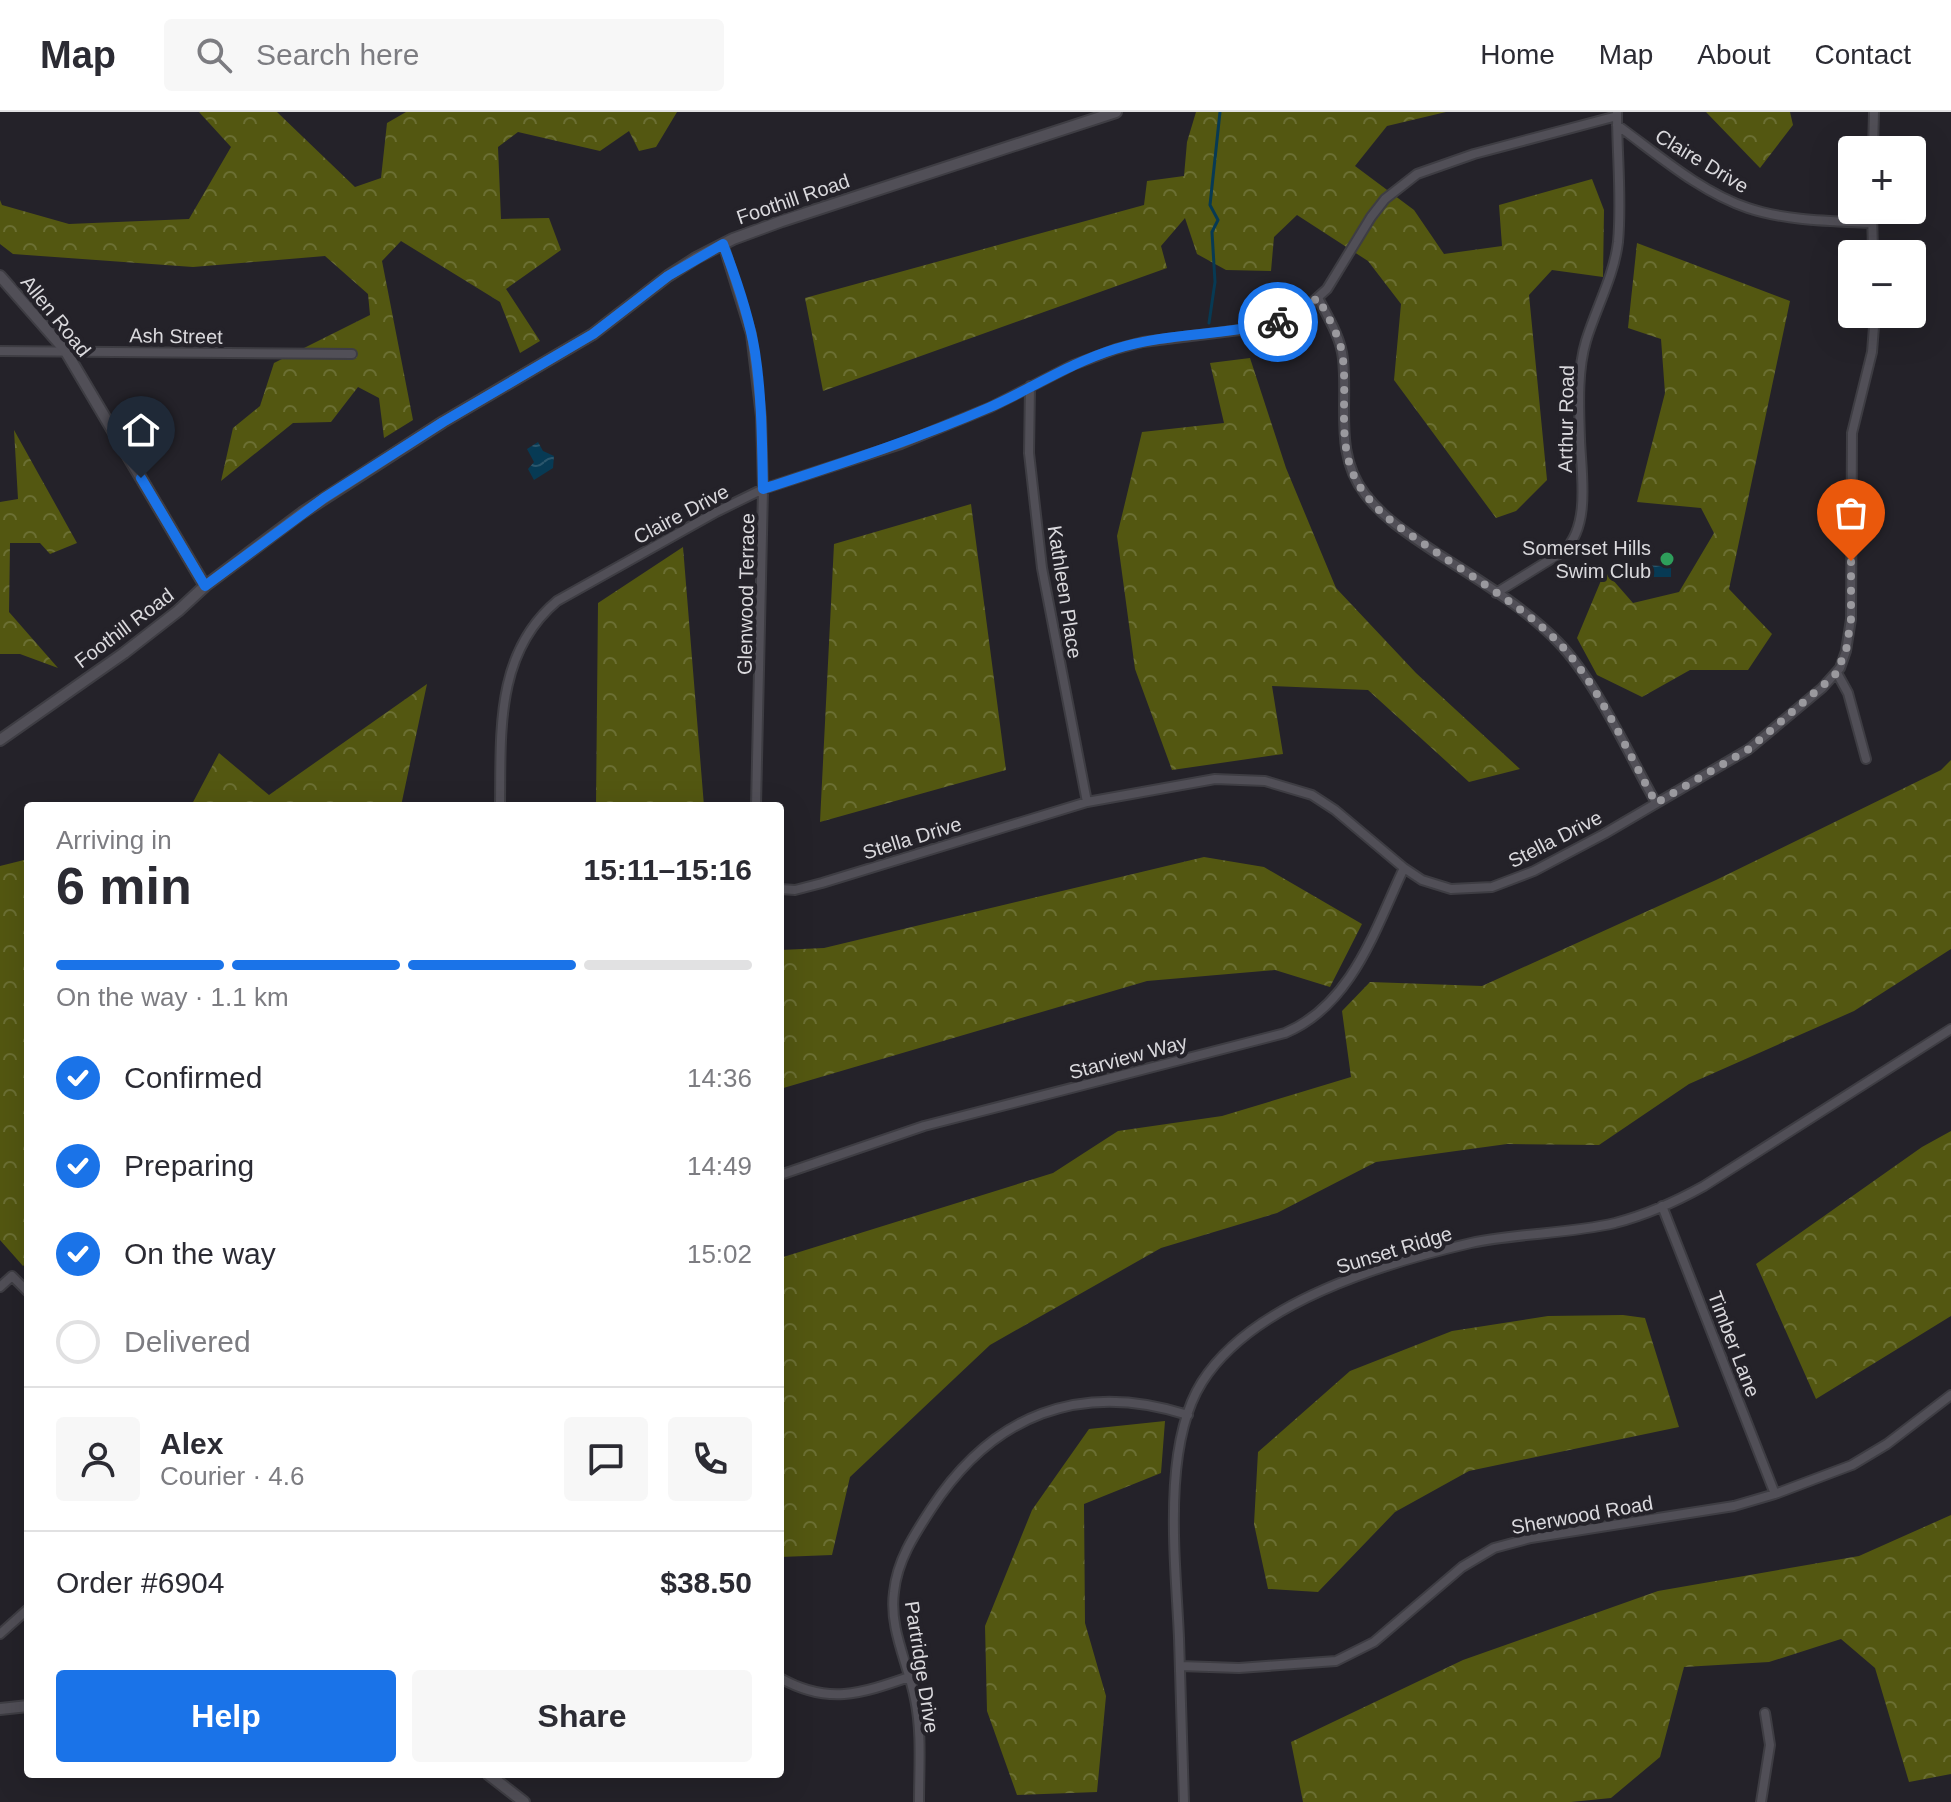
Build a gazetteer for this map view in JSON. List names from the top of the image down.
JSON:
{
  "streets": {
    "street": [
      "Claire Drive",
      "Foothill Road",
      "Allen Road",
      "Ash Street",
      "Arthur Road",
      "Kathleen Place",
      "Glenwood Terrace",
      "Stella Drive",
      "Starview Way",
      "Sunset Ridge",
      "Timber Lane",
      "Sherwood Road",
      "Partridge Drive"
    ]
  },
  "crossings": [
    ["Claire Drive", "Arthur Road"],
    ["Claire Drive", "Kathleen Place"],
    ["Claire Drive", "Glenwood Terrace"],
    ["Foothill Road", "Allen Road"],
    ["Foothill Road", "Glenwood Terrace"],
    ["Allen Road", "Ash Street"],
    ["Kathleen Place", "Stella Drive"],
    ["Stella Drive", "Starview Way"],
    ["Sunset Ridge", "Timber Lane"],
    ["Sunset Ridge", "Sherwood Road"],
    ["Sunset Ridge", "Partridge Drive"],
    ["Timber Lane", "Sherwood Road"]
  ],
  "places": ["Somerset Hills Swim Club"],
  "page": {
    "header": "Map",
    "search": "Search here",
    "nav": [
      "Home",
      "Map",
      "About",
      "Contact"
    ],
    "map_buttons": ["+", "−"],
    "heading": ["6 min", "Arriving in", "15:11–15:16"],
    "panel": [
      "Alex",
      "Courier · 4.6",
      "Order #6904",
      "$38.50"
    ],
    "bar": "On the way · 1.1 km",
    "list": [
      ["Confirmed", "14:36"],
      ["Preparing", "14:49"],
      ["On the way", "15:02"],
      "Delivered"
    ],
    "buttons": ["Help", "Share"]
  }
}
